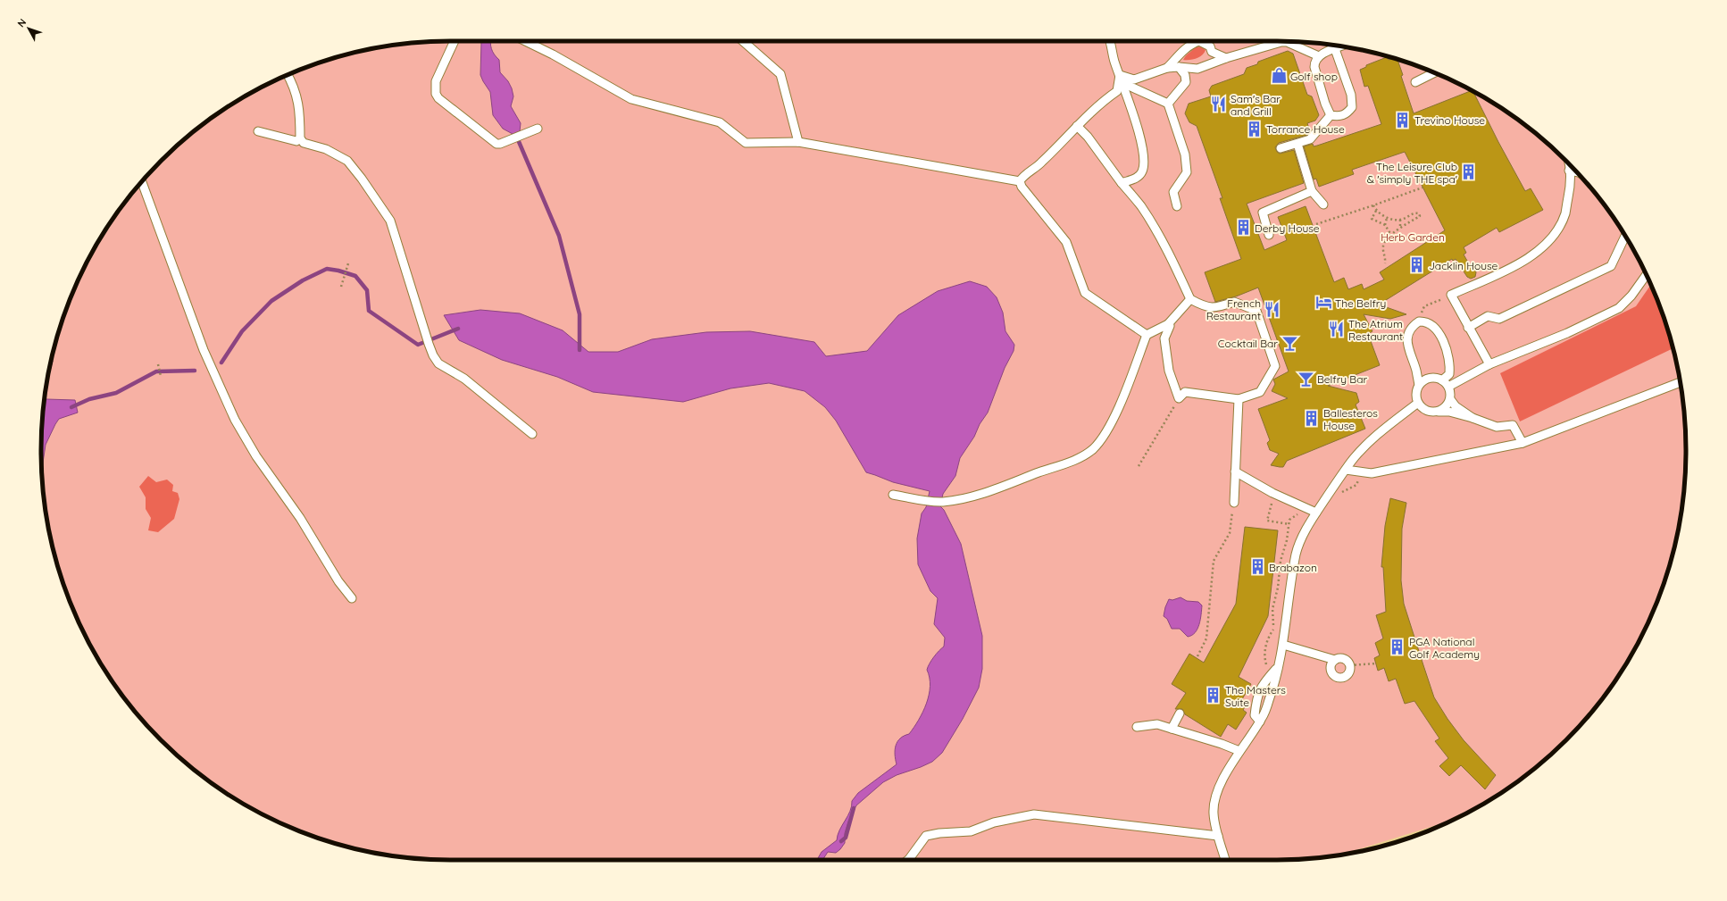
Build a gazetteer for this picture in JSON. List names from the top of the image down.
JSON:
{
  "parks": ["Herb Garden"],
  "places": {
    "shop": ["Golf shop"],
    "restaurant": ["Sam's Bar and Grill", "French Restaurant", "The Atrium Restaurant"],
    "building": [
      "Trevino House",
      "Torrance House",
      "The Leisure Club & 'simply THE spa'",
      "Derby House",
      "Jacklin House",
      "Ballesteros House",
      "Brabazon",
      "PGA National Golf Academy",
      "The Masters Suite"
    ],
    "hotel": ["The Belfry"],
    "bar": ["Cocktail Bar", "Belfry Bar"]
  },
  "north": "top left"
}
